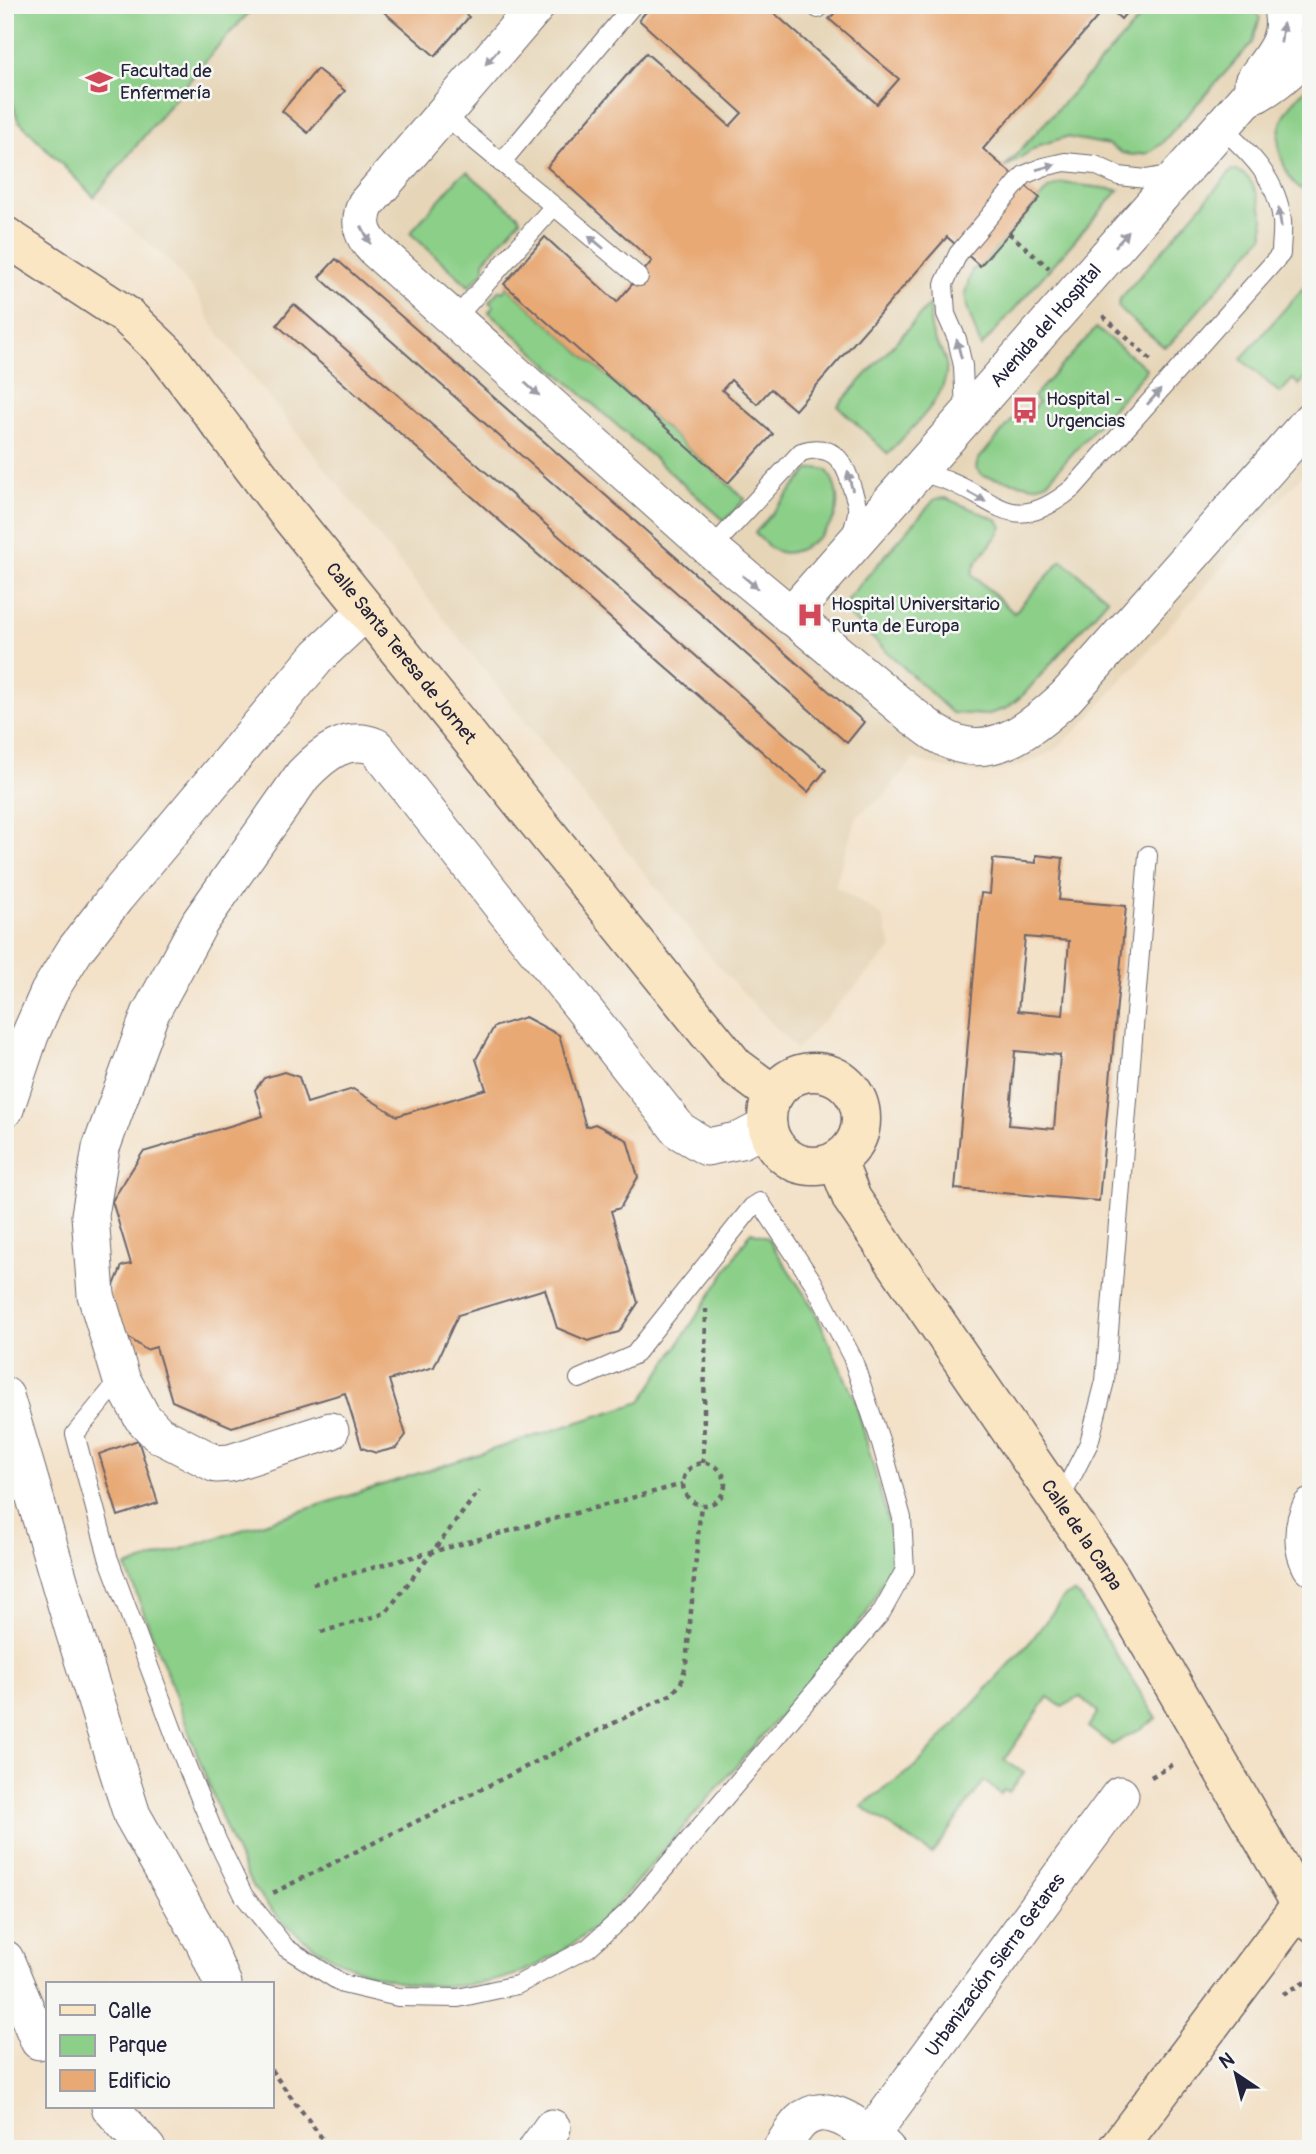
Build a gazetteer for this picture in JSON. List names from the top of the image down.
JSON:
{
  "streets": {
    "street": [
      "Avenida del Hospital",
      "Calle Santa Teresa de Jornet",
      "Calle de la Carpa",
      "Urbanización Sierra Getares"
    ]
  },
  "crossings": [
    ["Calle Santa Teresa de Jornet", "Calle de la Carpa"]
  ],
  "one_way": ["Avenida del Hospital"],
  "places": {
    "school or university": ["Facultad de Enfermería"],
    "bus stop": ["Hospital - Urgencias"],
    "hospital": ["Hospital Universitario Punta de Europa"]
  },
  "legend": ["Calle", "Parque", "Edificio"],
  "north": "top left"
}
